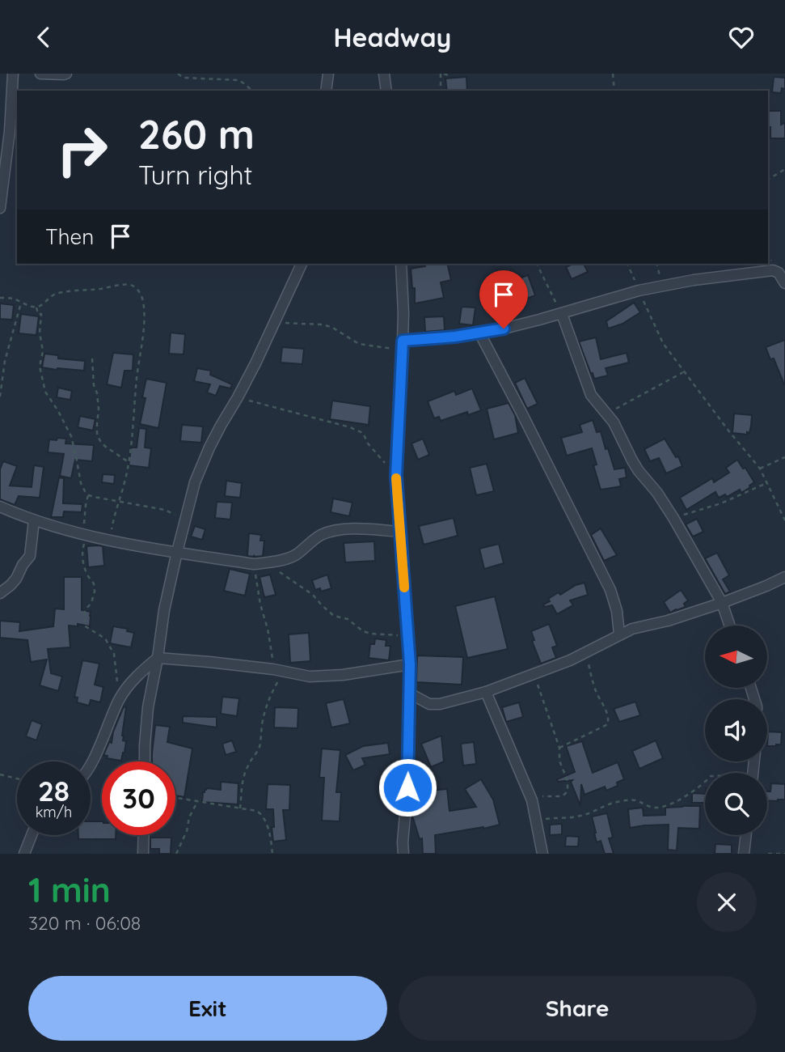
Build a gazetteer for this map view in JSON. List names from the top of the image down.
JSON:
{
  "north": "left",
  "page": {
    "header": "Headway",
    "turn": ["260 m", "Turn right"],
    "then": "Then",
    "speed": "28 km/h",
    "limit": "30",
    "heading": ["1 min", "320 m · 06:08"],
    "buttons": ["Exit", "Share"]
  }
}
